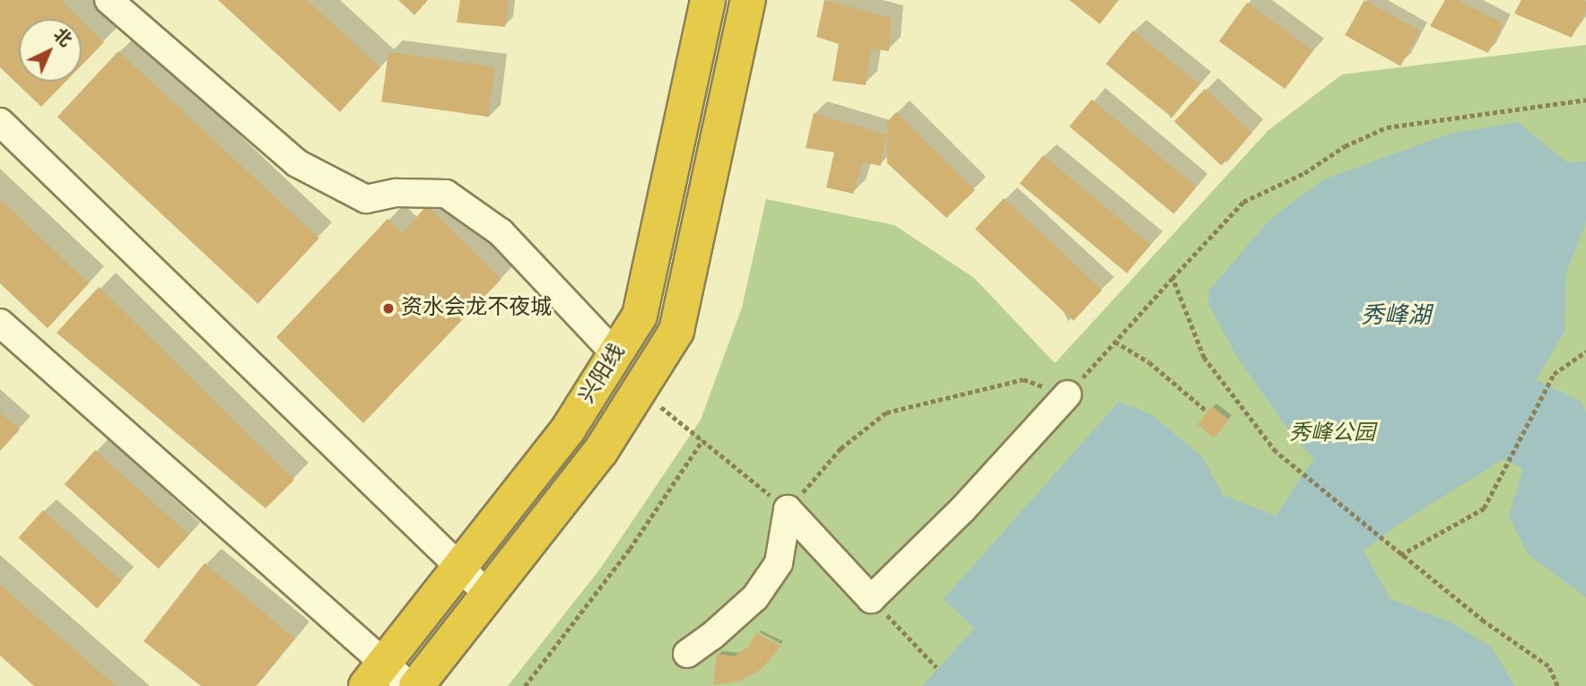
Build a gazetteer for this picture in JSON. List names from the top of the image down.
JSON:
{
  "streets": {
    "highway": ["兴阳线"]
  },
  "water": ["秀峰湖"],
  "parks": ["秀峰公园"],
  "places": ["资水会龙不夜城"],
  "north": "top right"
}
